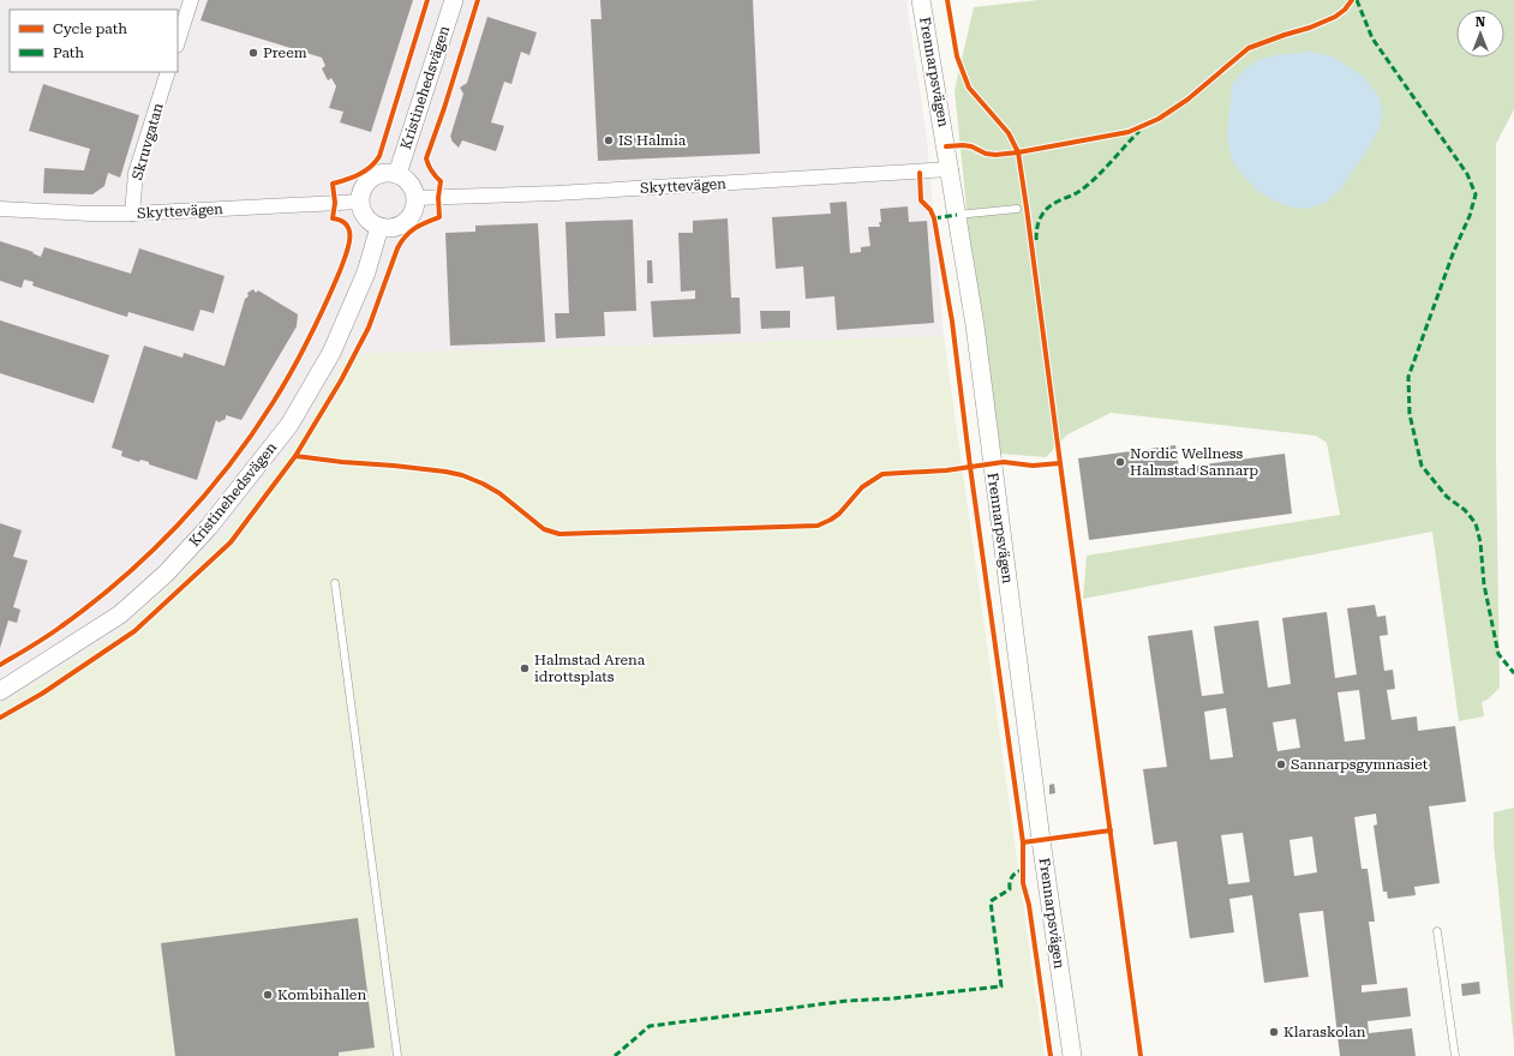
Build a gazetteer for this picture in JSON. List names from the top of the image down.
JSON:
{
  "streets": {
    "street": [
      "Frennarpsvägen",
      "Kristinehedsvägen",
      "Skruvgatan",
      "Skyttevägen"
    ]
  },
  "crossings": [
    ["Frennarpsvägen", "Skyttevägen"],
    ["Kristinehedsvägen", "Skyttevägen"],
    ["Skruvgatan", "Skyttevägen"]
  ],
  "places": [
    "Preem",
    "IS Halmia",
    "Nordic Wellness Halmstad Sannarp",
    "Halmstad Arena idrottsplats",
    "Sannarpsgymnasiet",
    "Kombihallen",
    "Klaraskolan"
  ],
  "legend": ["Cycle path", "Path"],
  "north": "top"
}
